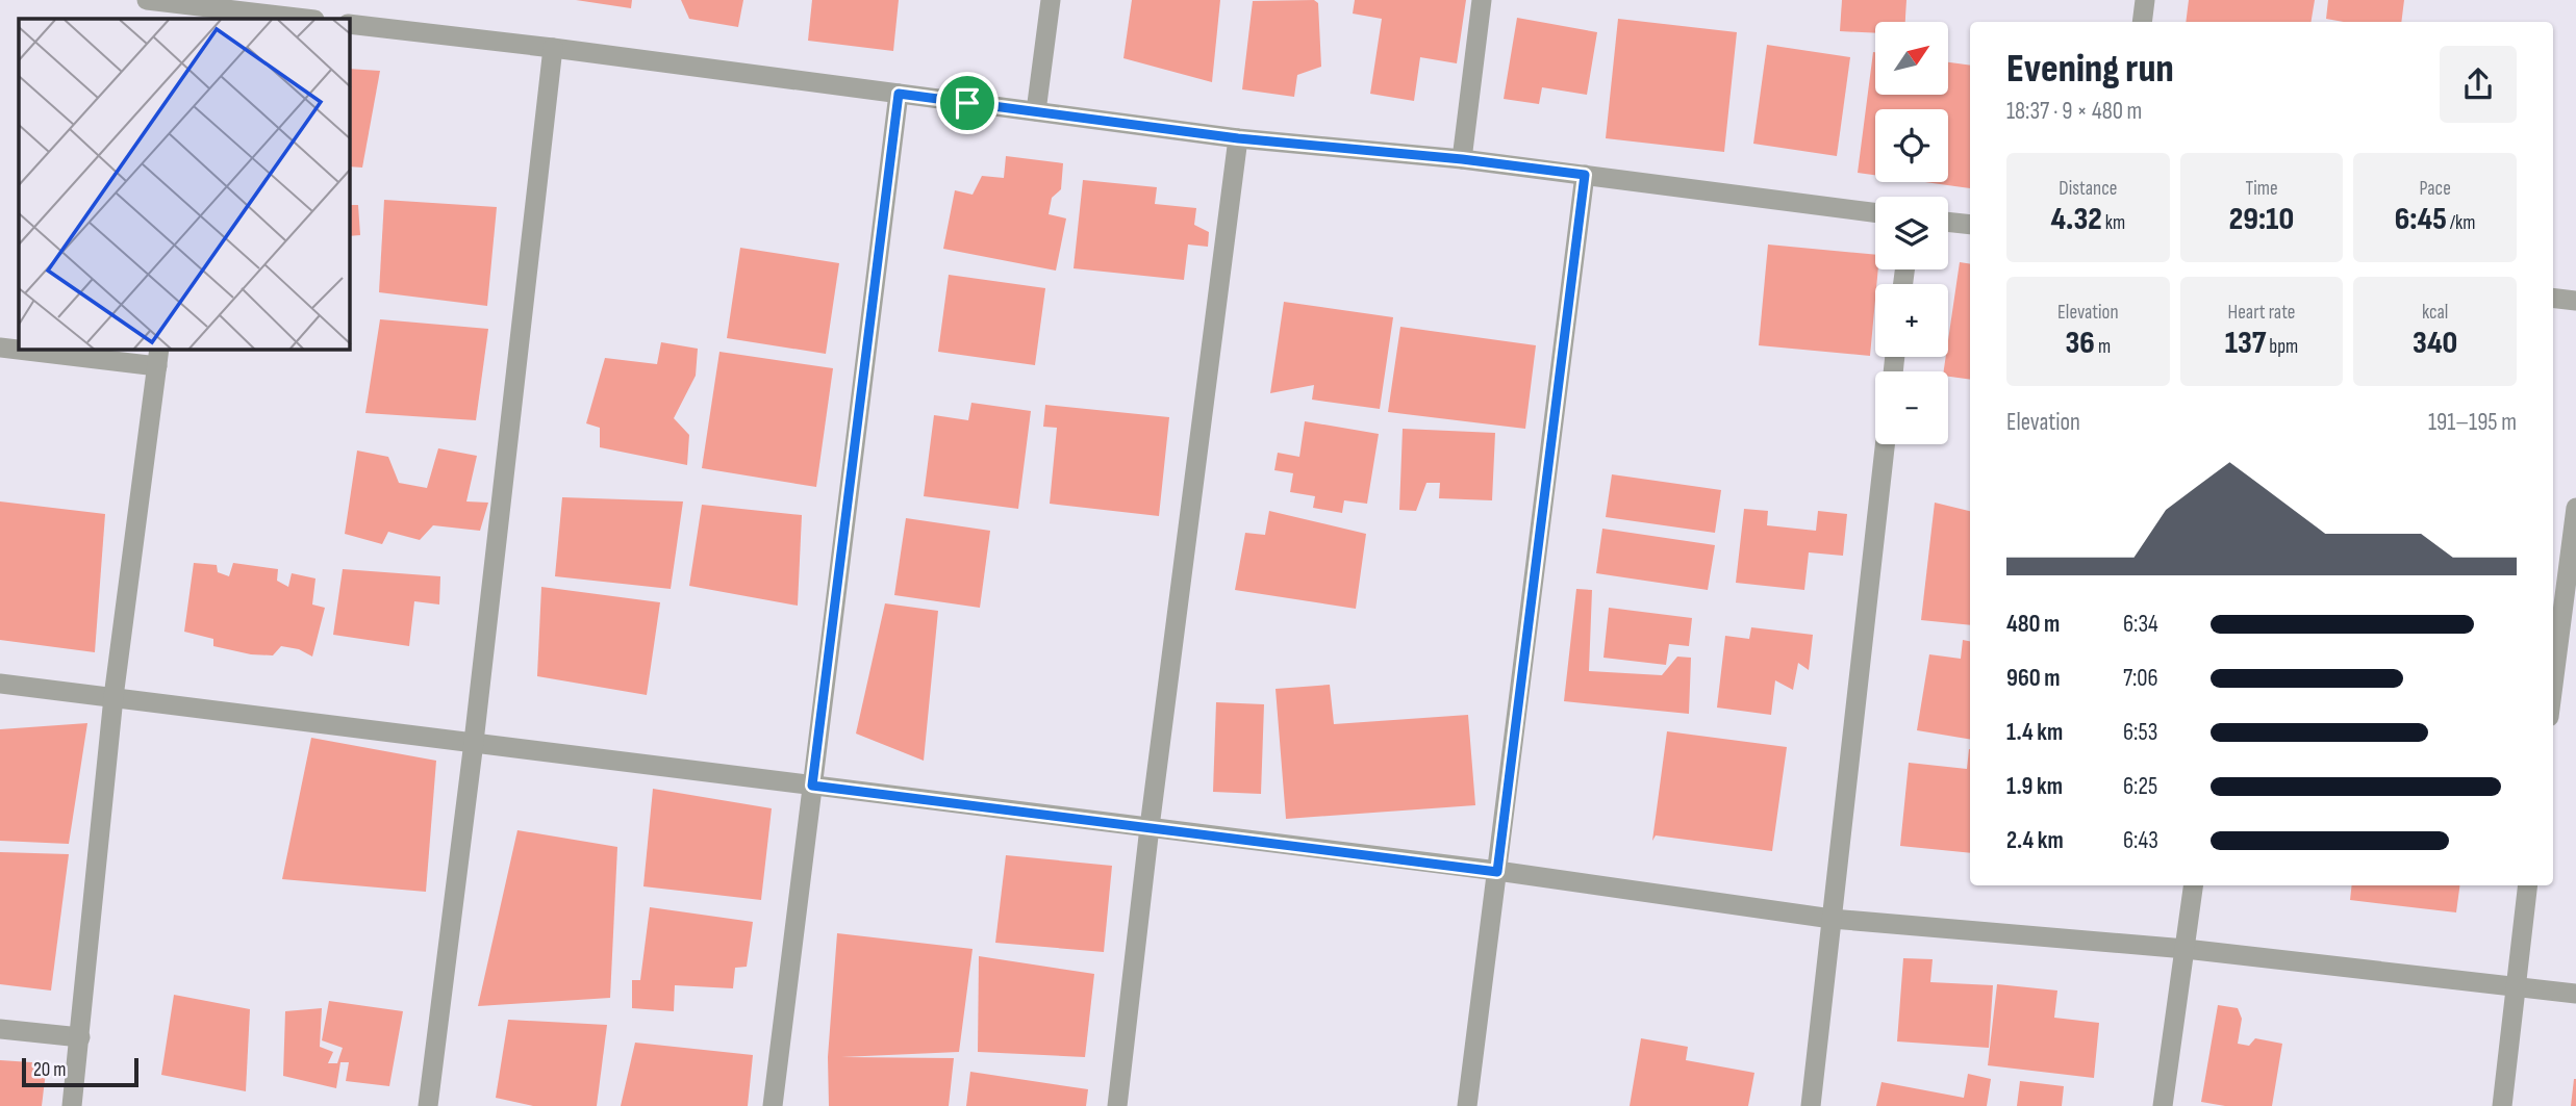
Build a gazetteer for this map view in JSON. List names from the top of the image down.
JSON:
{
  "scale_bar": "20 m",
  "north": "top right",
  "page": {
    "map_buttons": ["+", "−"],
    "heading": ["Evening run", "18:37 · 9 × 480 m"],
    "stats": [
      ["Distance", "4.32 km"],
      ["Time", "29:10"],
      ["Pace", "6:45 /km"],
      ["Elevation", "36 m"],
      ["Heart rate", "137 bpm"],
      ["kcal", "340"]
    ],
    "chart": ["Elevation", "191–195 m"],
    "list": [
      {
        "name": "480 m",
        "note": "6:34"
      },
      {
        "name": "960 m",
        "note": "7:06"
      },
      {
        "name": "1.4 km",
        "note": "6:53"
      },
      {
        "name": "1.9 km",
        "note": "6:25"
      },
      {
        "name": "2.4 km",
        "note": "6:43"
      }
    ],
    "scale": "20 m"
  }
}
